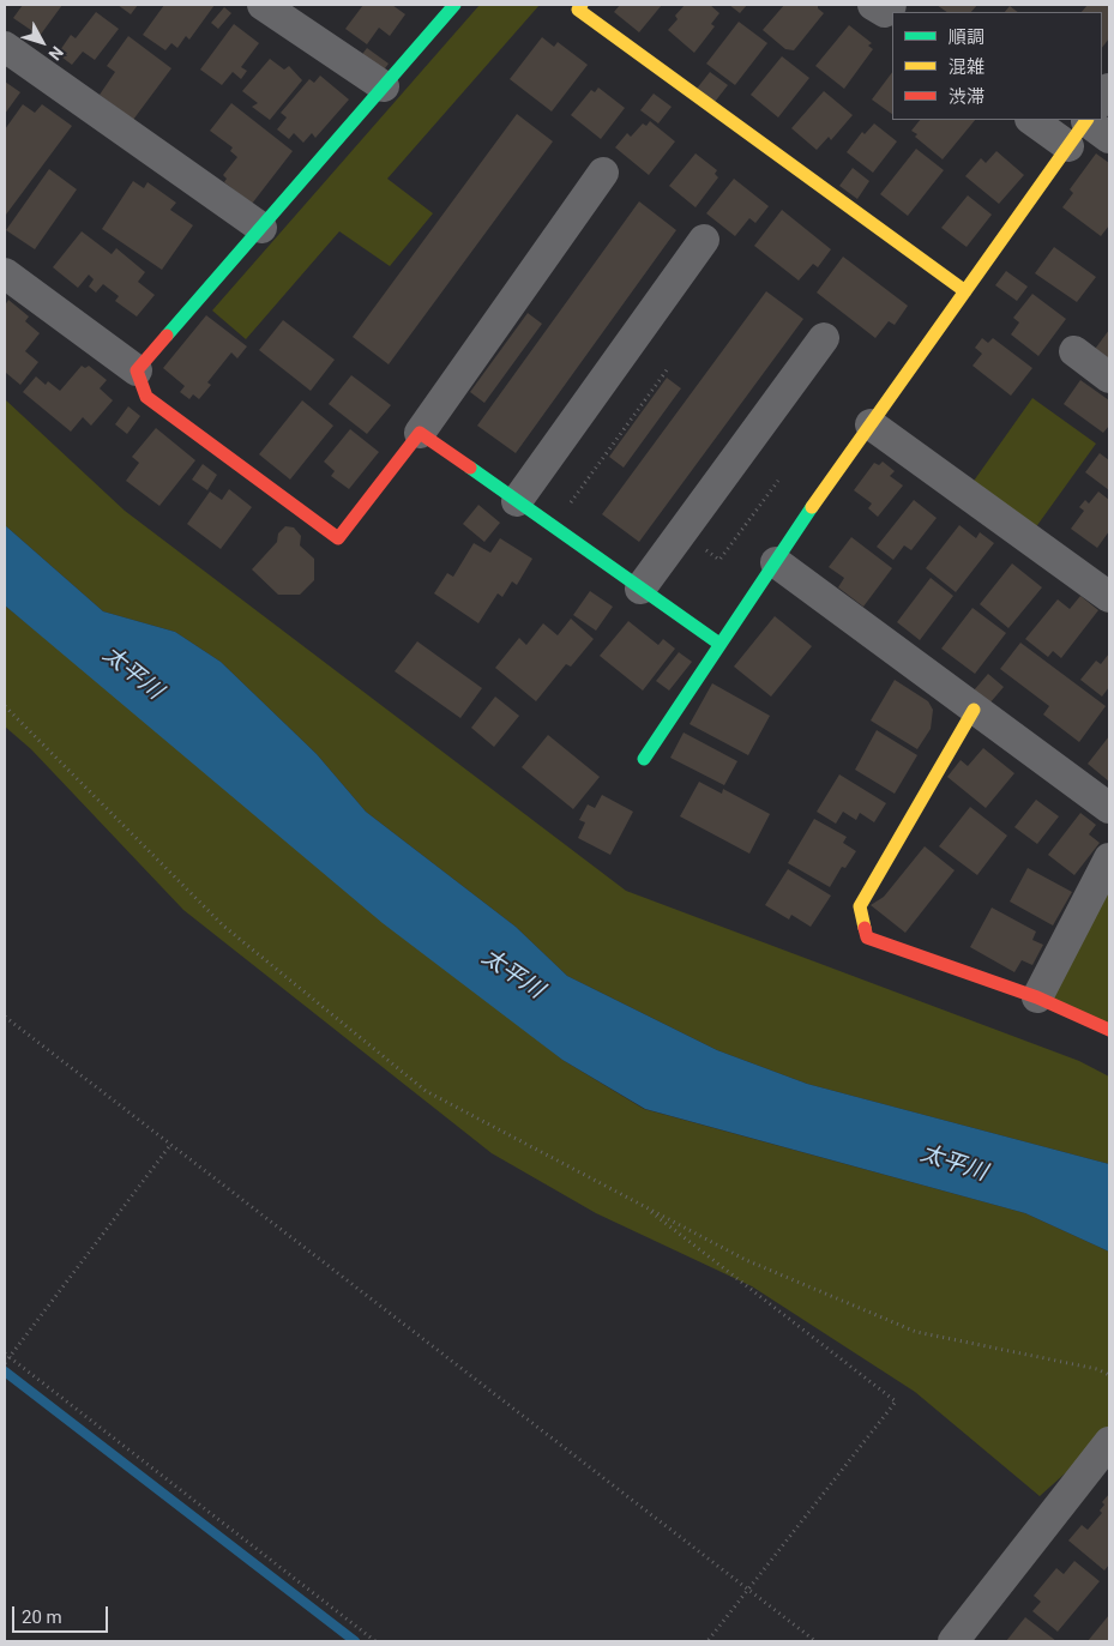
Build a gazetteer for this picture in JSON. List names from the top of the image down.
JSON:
{
  "water": ["太平川"],
  "legend": ["順調", "混雑", "渋滞"],
  "scale_bar": "20 m",
  "north": "bottom right"
}
